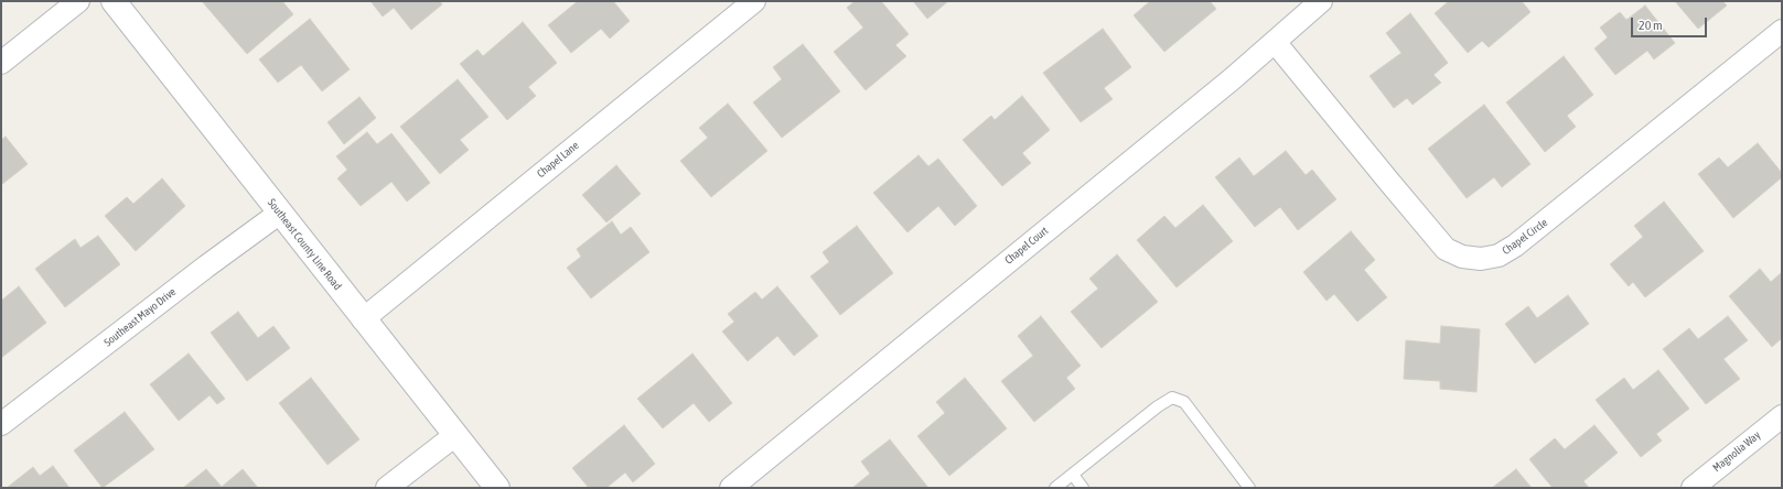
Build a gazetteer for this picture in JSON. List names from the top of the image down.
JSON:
{
  "streets": {
    "street": [
      "Chapel Lane",
      "Chapel Circle",
      "Southeast County Line Road",
      "Chapel Court",
      "Southeast Mayo Drive",
      "Magnolia Way"
    ]
  },
  "crossings": [
    ["Chapel Lane", "Southeast County Line Road"],
    ["Chapel Circle", "Chapel Court"],
    ["Southeast County Line Road", "Southeast Mayo Drive"]
  ],
  "scale_bar": "20 m"
}
